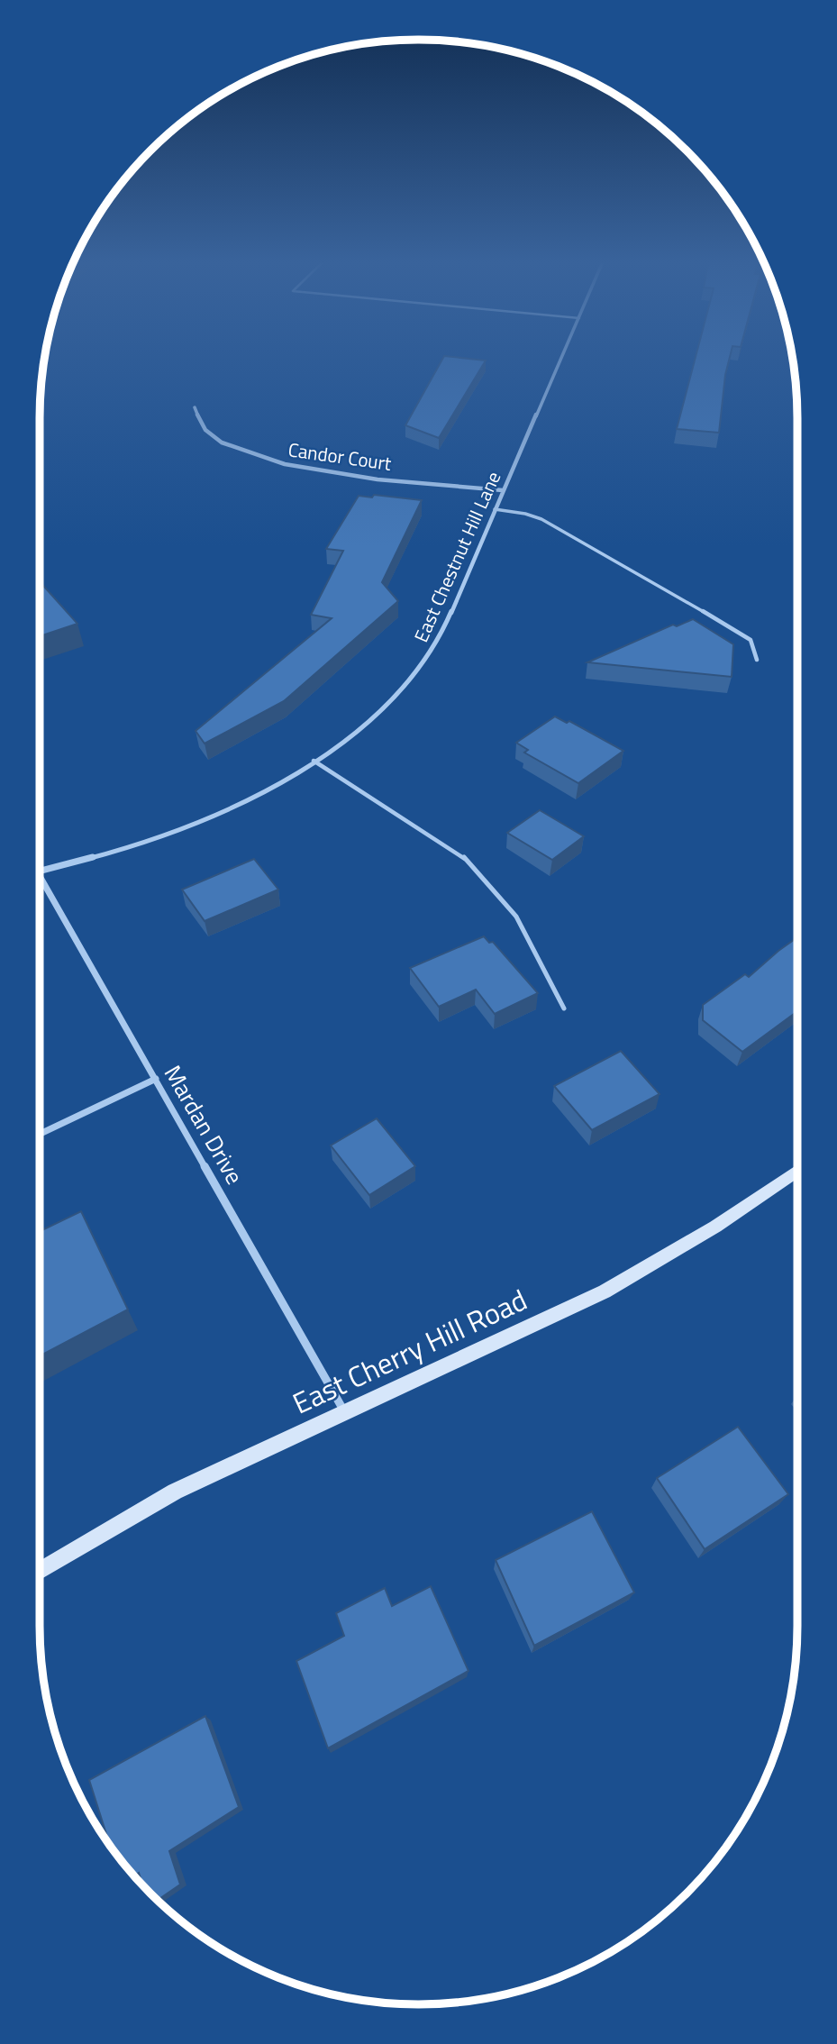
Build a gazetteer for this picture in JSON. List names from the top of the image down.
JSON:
{
  "streets": {
    "main road": ["East Cherry Hill Road"],
    "street": ["Candor Court", "East Chestnut Hill Lane", "Mardan Drive"]
  },
  "crossings": [
    ["Candor Court", "East Chestnut Hill Lane"],
    ["Mardan Drive", "East Cherry Hill Road"]
  ]
}
